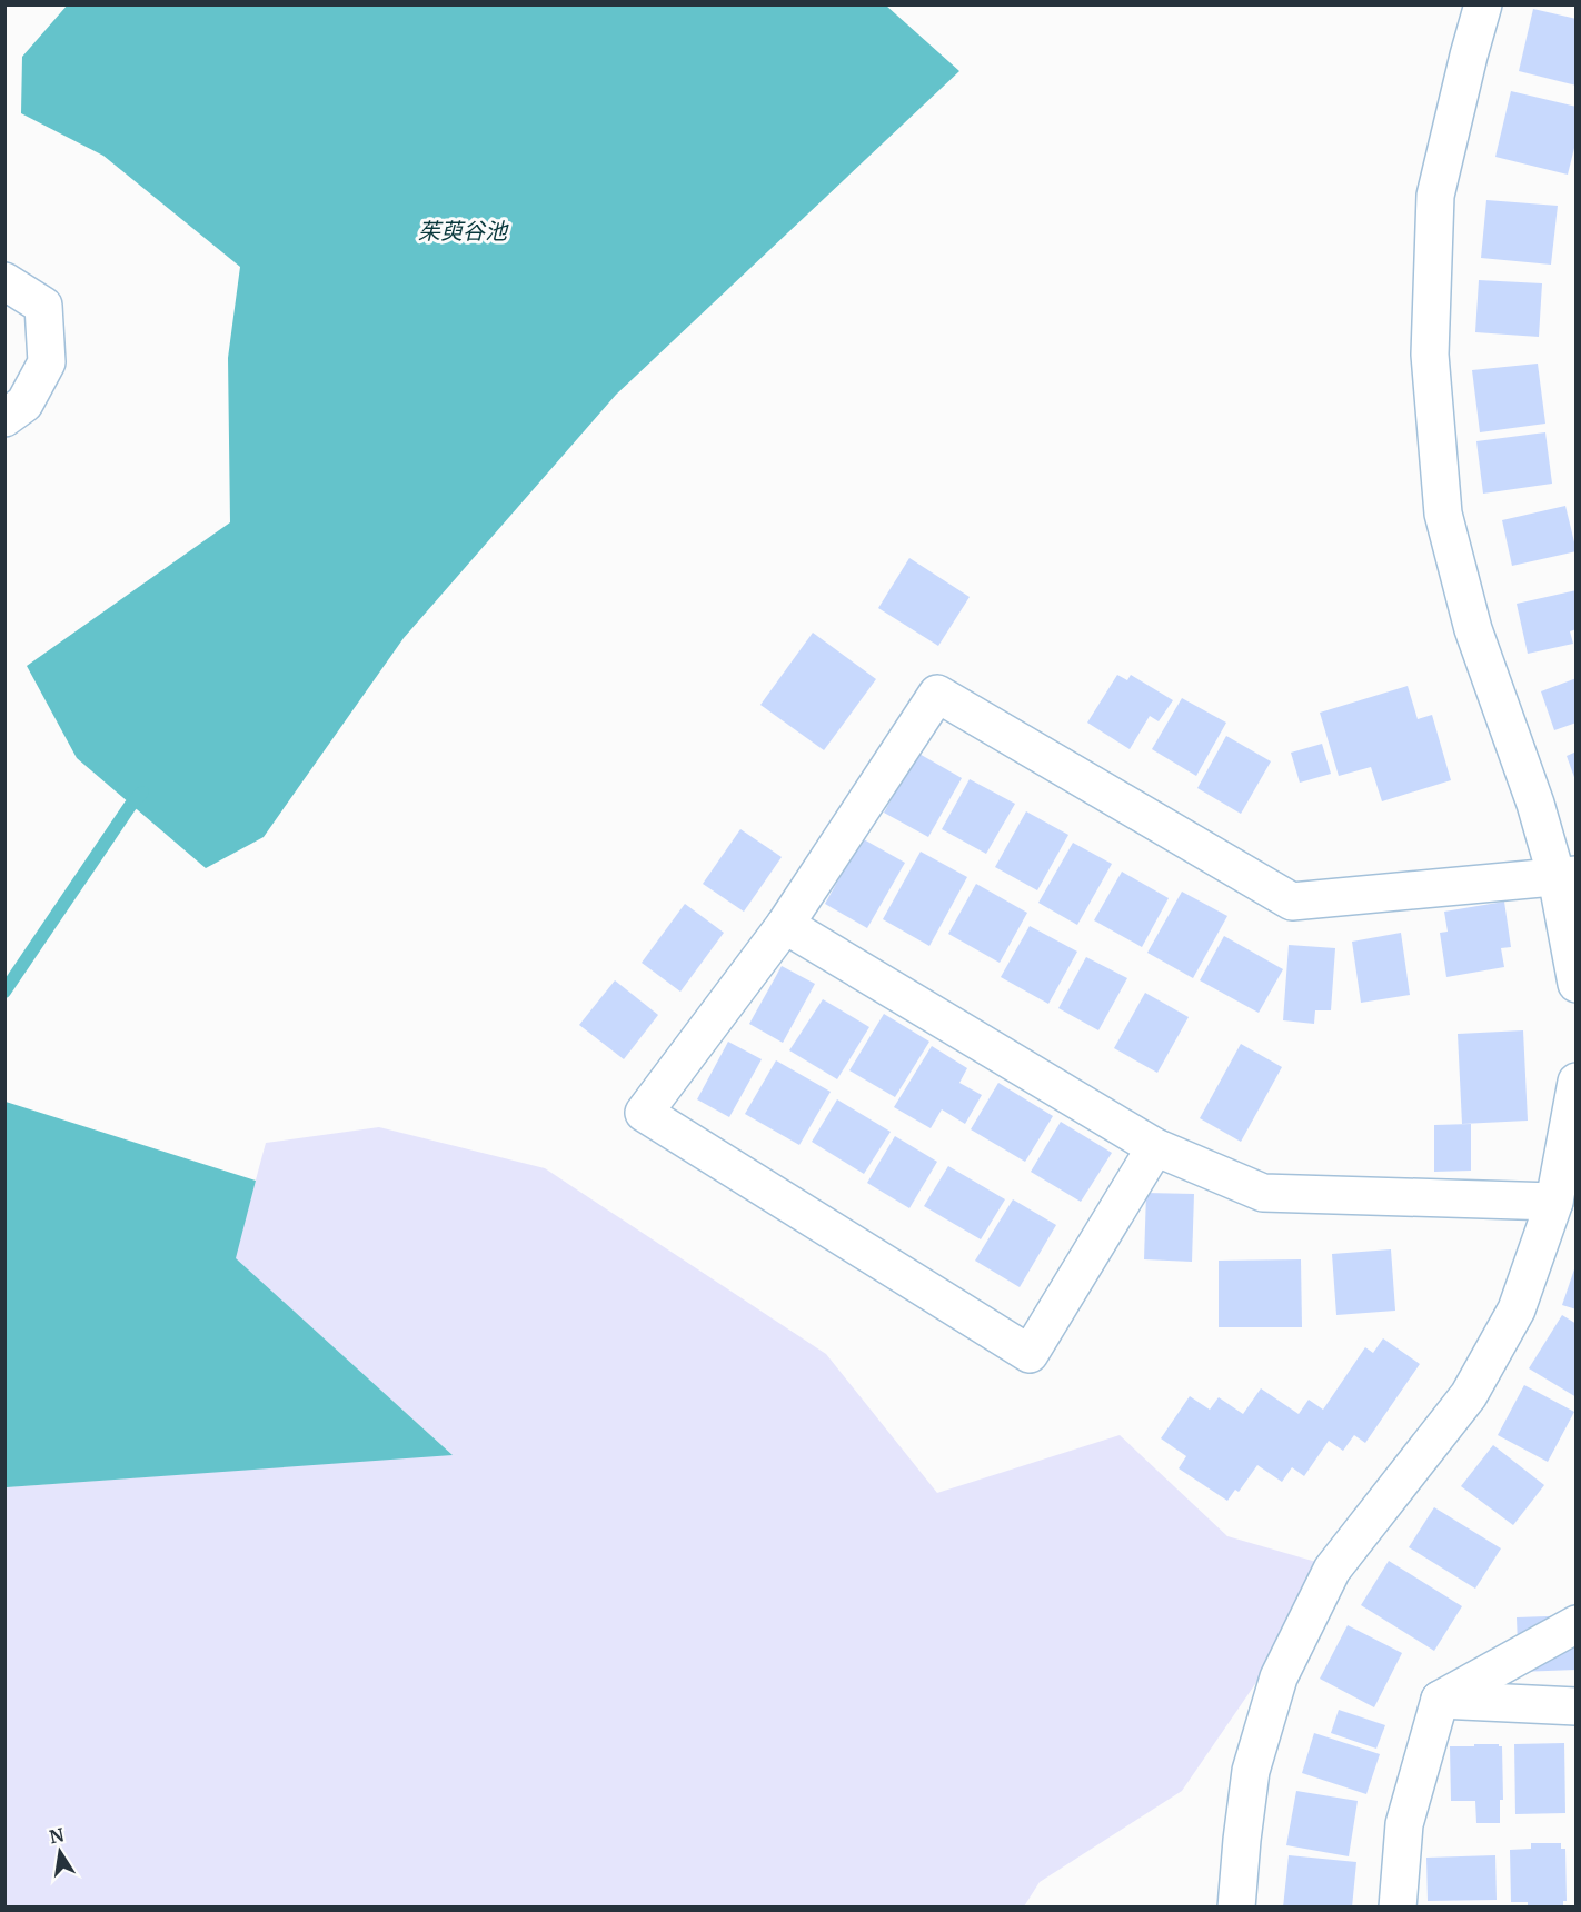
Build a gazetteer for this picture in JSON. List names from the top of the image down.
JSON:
{
  "water": ["茱萸谷池"],
  "north": "top"
}
